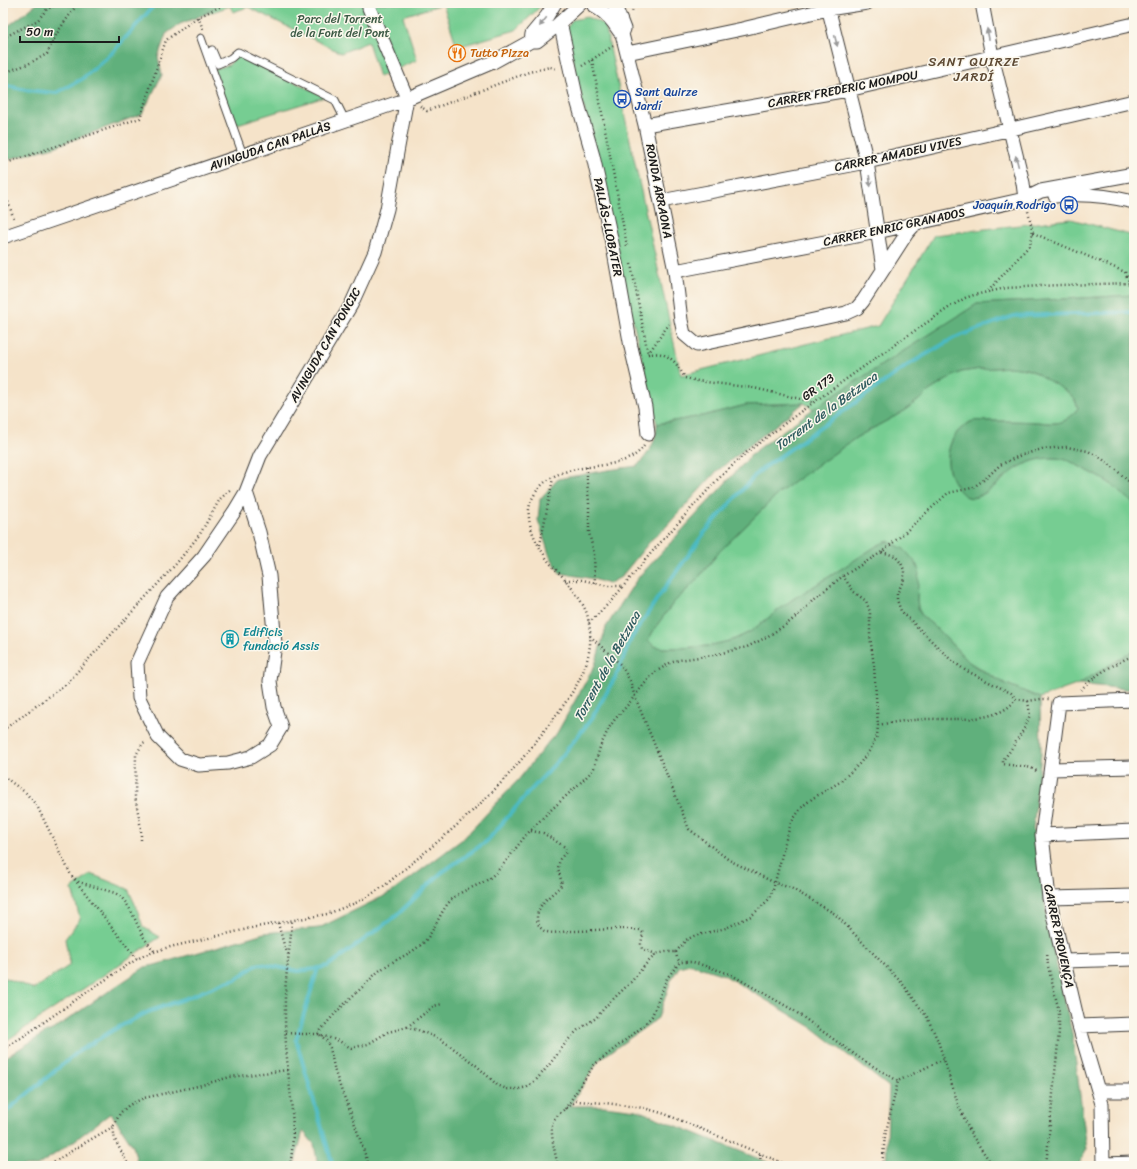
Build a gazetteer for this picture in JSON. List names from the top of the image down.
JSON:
{
  "streets": {
    "street": [
      "CARRER FREDERIC MOMPOU",
      "AVINGUDA CAN PALLÀS",
      "CARRER AMADEU VIVES",
      "RONDA ARRAONA",
      "PALLÀS-LLOBATER",
      "CARRER ENRIC GRANADOS",
      "AVINGUDA CAN PONCIC",
      "CARRER PROVENÇA"
    ],
    "path": ["GR 173"]
  },
  "crossings": [
    ["CARRER FREDERIC MOMPOU", "RONDA ARRAONA"],
    ["AVINGUDA CAN PALLÀS", "RONDA ARRAONA"],
    ["AVINGUDA CAN PALLÀS", "PALLÀS-LLOBATER"],
    ["AVINGUDA CAN PALLÀS", "AVINGUDA CAN PONCIC"],
    ["CARRER AMADEU VIVES", "RONDA ARRAONA"],
    ["RONDA ARRAONA", "CARRER ENRIC GRANADOS"]
  ],
  "districts": ["SANT QUIRZE JARDÍ"],
  "water": ["Torrent de la Betzuca"],
  "parks": ["Parc del Torrent de la Font del Pont"],
  "places": {
    "restaurant": ["Tutto Pizza"],
    "bus stop": ["Sant Quirze Jardí", "Joaquín Rodrigo"],
    "building": ["Edificis fundació Assis"]
  },
  "scale_bar": "50 m"
}
